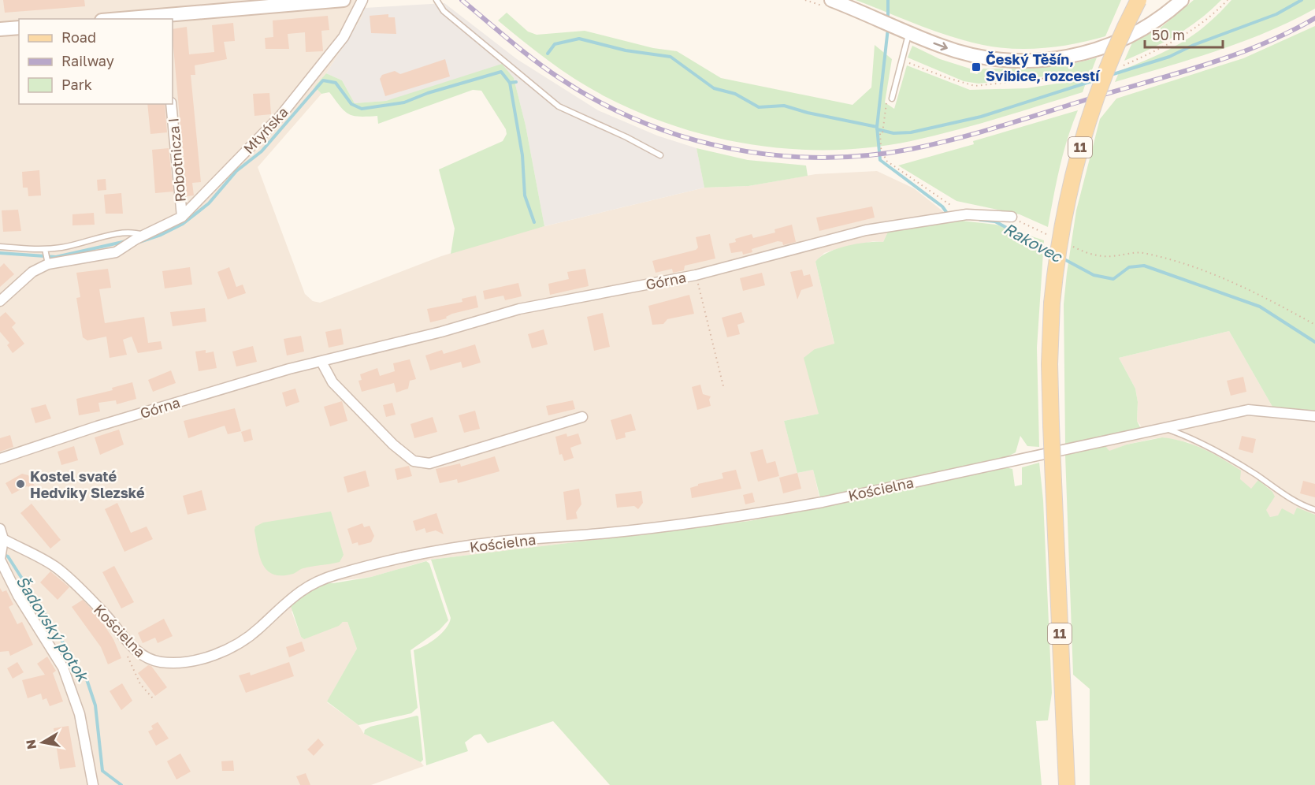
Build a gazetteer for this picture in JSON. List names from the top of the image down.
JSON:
{
  "streets": {
    "main road": ["11"],
    "street": [
      "Młyńska",
      "Robotnicza I",
      "Górna",
      "Kościelna"
    ]
  },
  "crossings": [
    ["Młyńska", "Robotnicza I"]
  ],
  "water": ["Rakovec", "Šadovský potok"],
  "places": {
    "transit": ["Český Těšín, Svibice, rozcestí"],
    "other": ["Kostel svaté Hedviky Slezské"]
  },
  "legend": ["Road", "Railway", "Park"],
  "scale_bar": "50 m",
  "north": "left"
}
